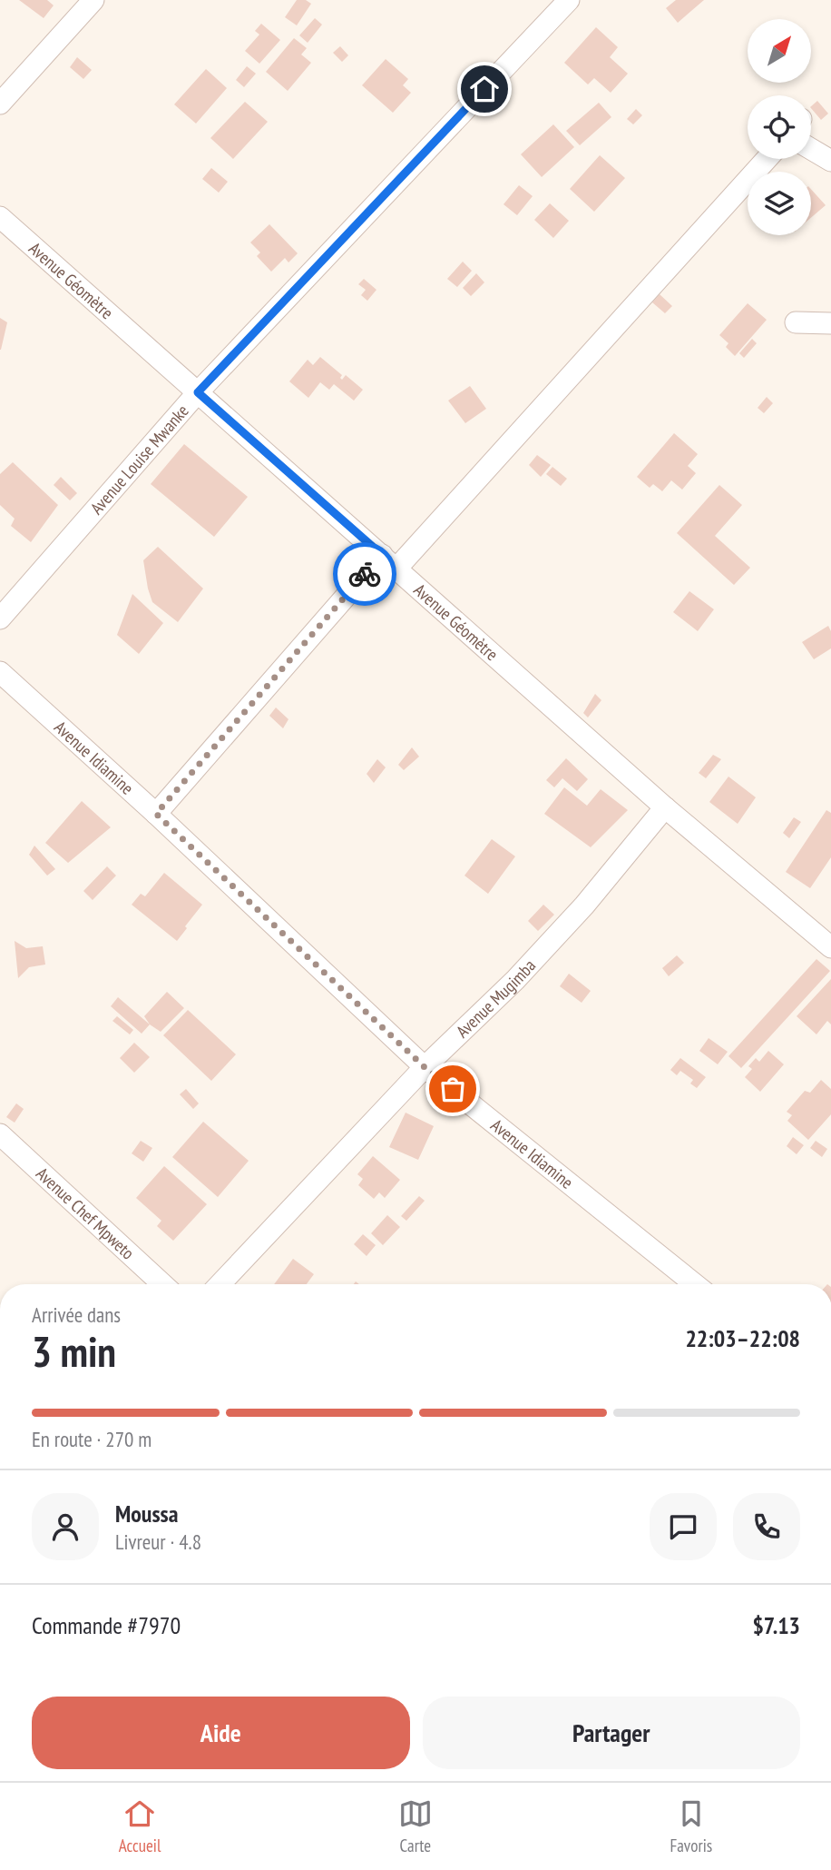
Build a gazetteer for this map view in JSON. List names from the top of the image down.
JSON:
{
  "streets": {
    "street": [
      "Avenue Géomètre",
      "Avenue Louise Mwanke",
      "Avenue Idiamine",
      "Avenue Mugimba",
      "Avenue Chef Mpweto"
    ]
  },
  "crossings": [
    ["Avenue Géomètre", "Avenue Louise Mwanke"],
    ["Avenue Géomètre", "Avenue Mugimba"],
    ["Avenue Idiamine", "Avenue Mugimba"]
  ],
  "north": "top right",
  "page": {
    "heading": ["3 min", "Arrivée dans", "22:03–22:08"],
    "panel": [
      "Moussa",
      "Livreur · 4.8",
      "Commande #7970",
      "$7.13"
    ],
    "bar": "En route · 270 m",
    "buttons": ["Aide", "Partager"],
    "tabs": ["Accueil", "Carte", "Favoris"]
  }
}
